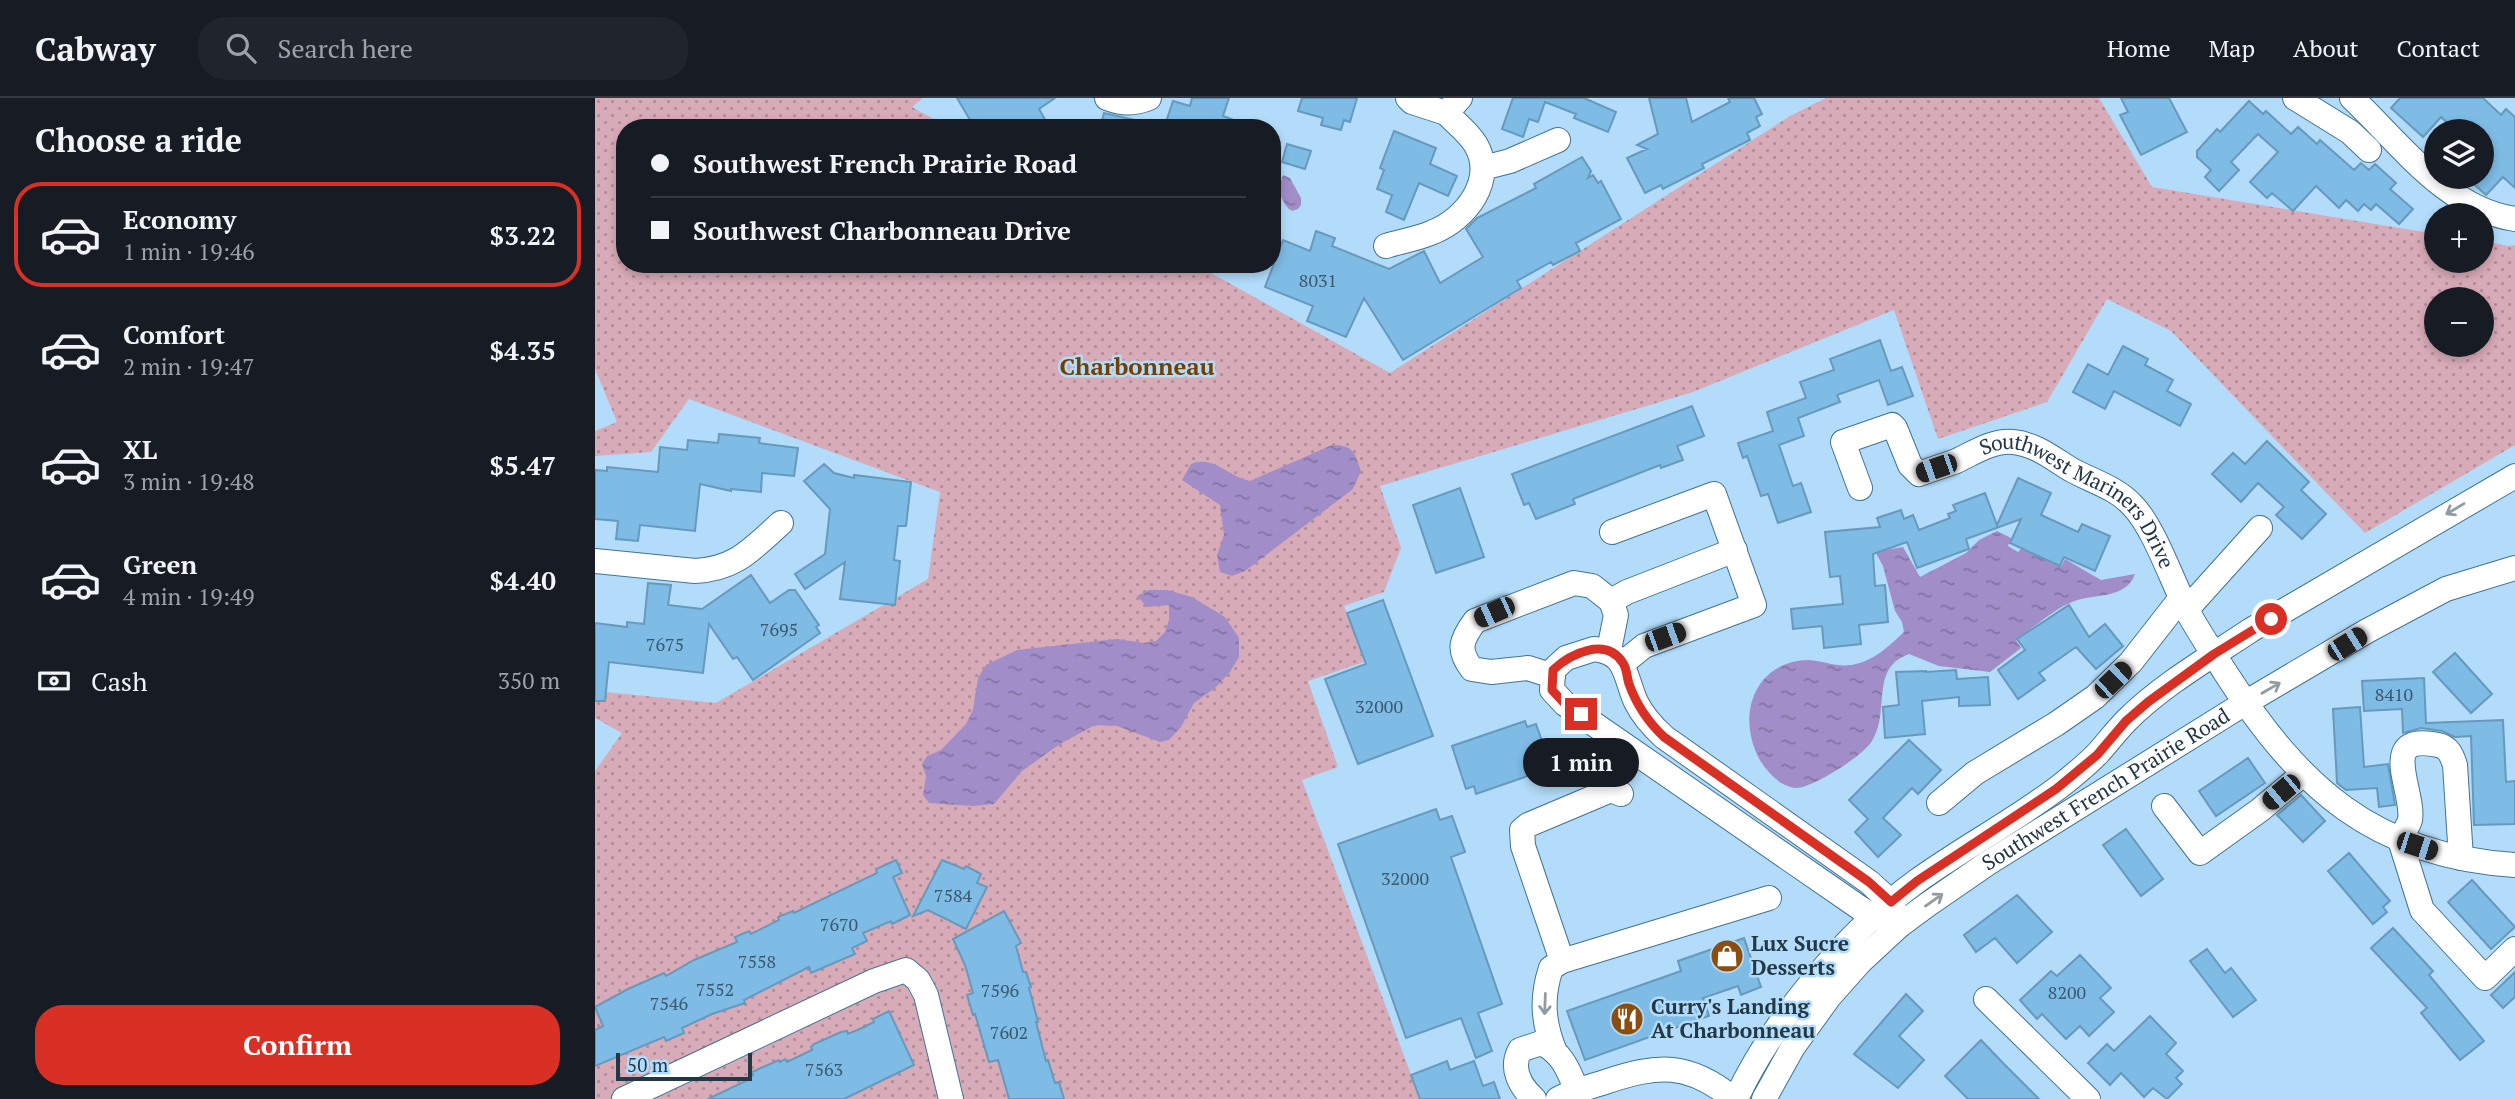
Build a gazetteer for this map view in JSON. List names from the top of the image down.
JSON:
{
  "streets": {
    "street": ["Southwest Mariners Drive", "Southwest French Prairie Road"]
  },
  "crossings": [
    ["Southwest Mariners Drive", "Southwest French Prairie Road"]
  ],
  "districts": ["Charbonneau"],
  "places": {
    "shop": ["Lux Sucre Desserts"],
    "restaurant": ["Curry's Landing At Charbonneau"]
  },
  "house_numbers": [
    "8031",
    "7695",
    "7675",
    "8410",
    "32000",
    "32000",
    "7584",
    "7670",
    "7558",
    "7552",
    "7596",
    "8200",
    "7546",
    "7602",
    "7563"
  ],
  "scale_bar": "50 m",
  "page": {
    "header": "Cabway",
    "search": "Search here",
    "nav": [
      "Home",
      "Map",
      "About",
      "Contact"
    ],
    "heading": "Choose a ride",
    "map_buttons": ["+", "−"],
    "banner": ["Southwest French Prairie Road", "Southwest Charbonneau Drive"],
    "list": [
      {
        "name": "Economy",
        "note": "1 min · 19:46",
        "value": "$3.22"
      },
      {
        "name": "Comfort",
        "note": "2 min · 19:47",
        "value": "$4.35"
      },
      {
        "name": "XL",
        "note": "3 min · 19:48",
        "value": "$5.47"
      },
      {
        "name": "Green",
        "note": "4 min · 19:49",
        "value": "$4.40"
      }
    ],
    "pay": ["Cash", "350 m"],
    "bubble": "1 min",
    "buttons": "Confirm",
    "scale": "50 m"
  }
}
